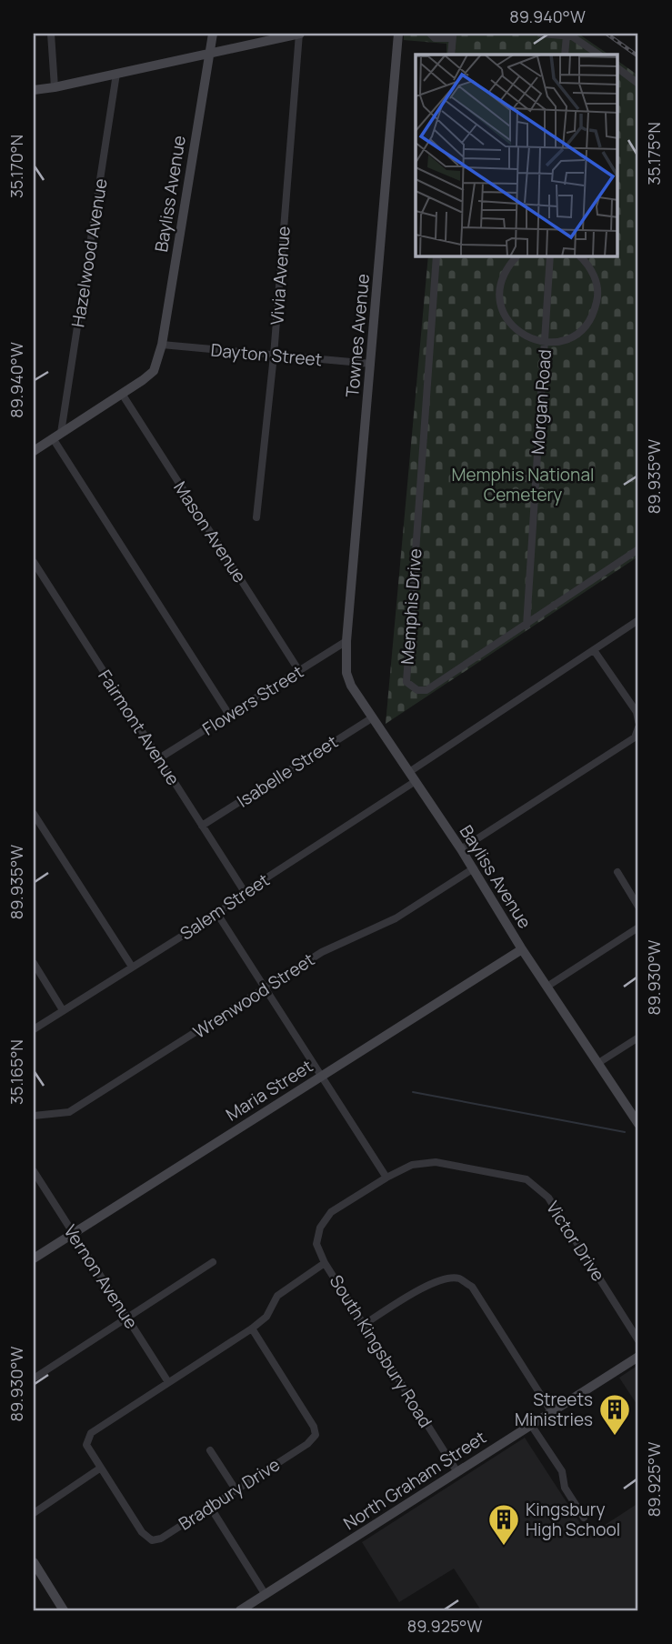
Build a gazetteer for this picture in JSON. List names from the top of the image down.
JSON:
{
  "streets": {
    "street": [
      "Bayliss Avenue",
      "Hazelwood Avenue",
      "Vivia Avenue",
      "Townes Avenue",
      "Dayton Street",
      "Morgan Road",
      "Mason Avenue",
      "Memphis Drive",
      "Flowers Street",
      "Fairmont Avenue",
      "Isabelle Street",
      "Salem Street",
      "Wrenwood Street",
      "Maria Street",
      "Victor Drive",
      "Vernon Avenue",
      "South Kingsbury Road",
      "North Graham Street",
      "Bradbury Drive"
    ]
  },
  "crossings": [
    ["Bayliss Avenue", "Townes Avenue"],
    ["Bayliss Avenue", "Dayton Street"],
    ["Bayliss Avenue", "Mason Avenue"],
    ["Bayliss Avenue", "Flowers Street"],
    ["Bayliss Avenue", "Isabelle Street"],
    ["Bayliss Avenue", "Salem Street"],
    ["Bayliss Avenue", "Wrenwood Street"],
    ["Bayliss Avenue", "Maria Street"],
    ["Vivia Avenue", "Dayton Street"],
    ["Townes Avenue", "Dayton Street"],
    ["Townes Avenue", "Flowers Street"],
    ["Morgan Road", "Memphis Drive"],
    ["Mason Avenue", "Flowers Street"],
    ["Flowers Street", "Fairmont Avenue"],
    ["Fairmont Avenue", "Isabelle Street"],
    ["Fairmont Avenue", "Salem Street"],
    ["Maria Street", "Vernon Avenue"],
    ["Victor Drive", "South Kingsbury Road"],
    ["South Kingsbury Road", "North Graham Street"]
  ],
  "parks": ["Memphis National Cemetery"],
  "places": {
    "building": ["Streets Ministries", "Kingsbury High School"]
  },
  "coordinates": [
    "89.940°W",
    "35.175°N",
    "35.170°N",
    "89.935°W",
    "89.930°W",
    "35.165°N",
    "89.925°W"
  ]
}
